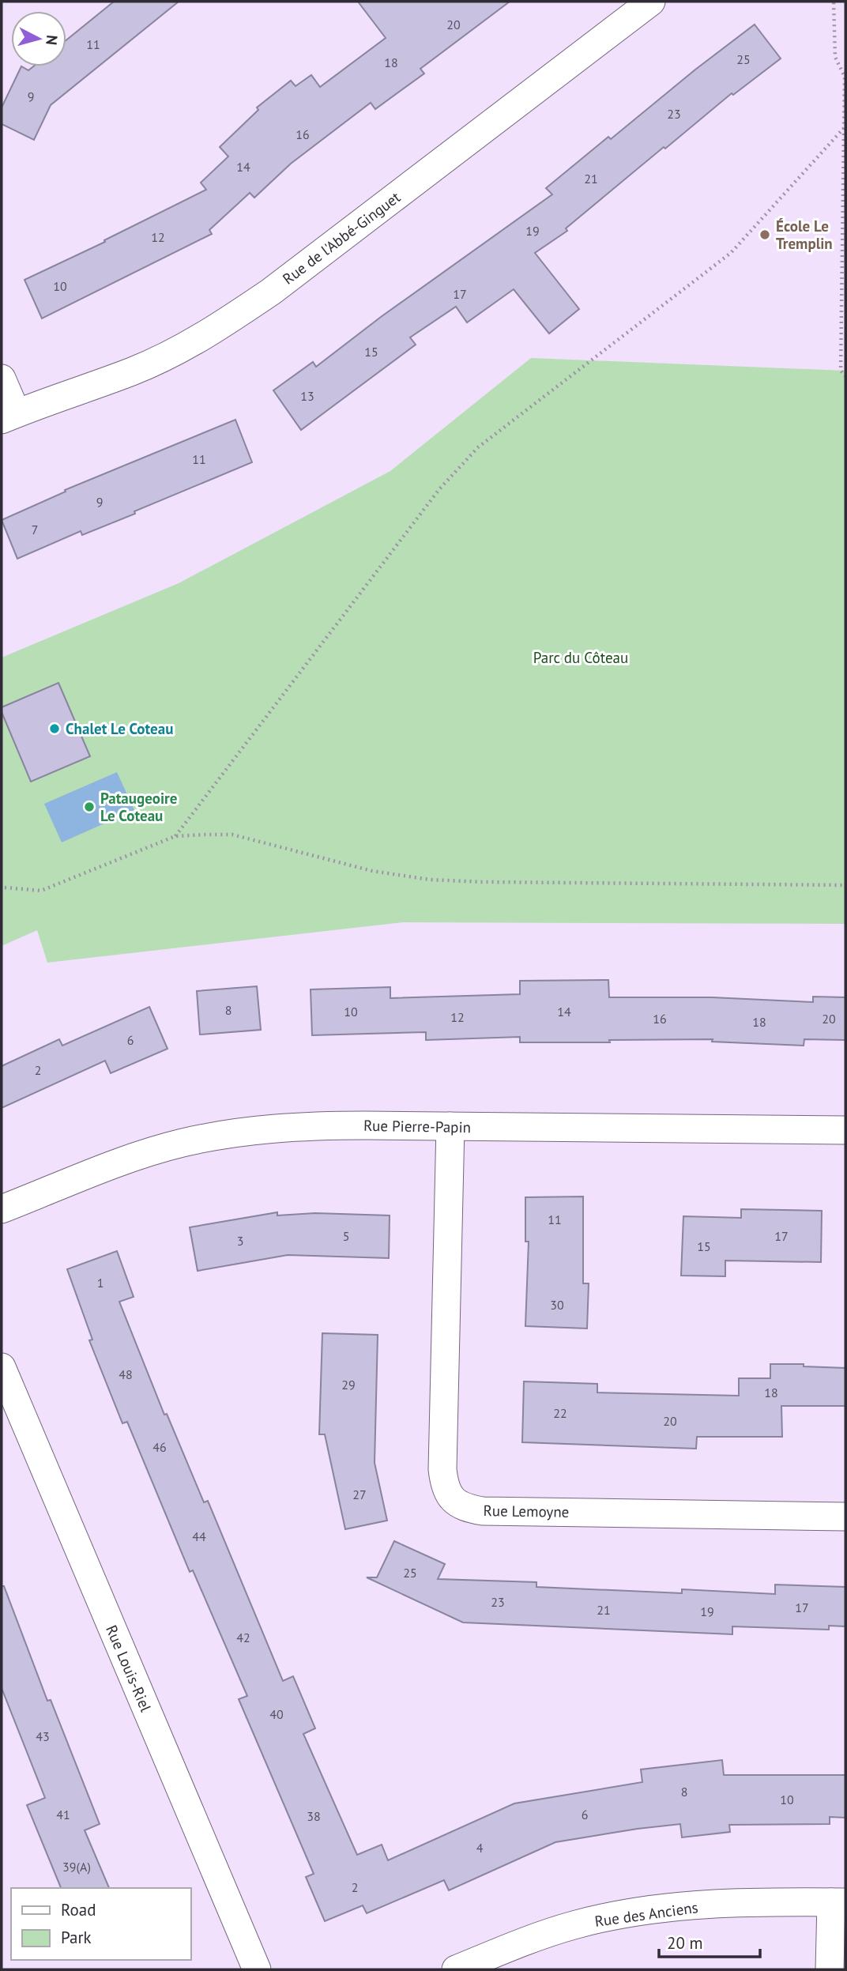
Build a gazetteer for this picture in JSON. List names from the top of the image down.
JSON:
{
  "streets": {
    "street": [
      "Rue de l'Abbé-Ginguet",
      "Rue Pierre-Papin",
      "Rue Lemoyne",
      "Rue Louis-Riel",
      "Rue des Anciens"
    ]
  },
  "crossings": [
    ["Rue Pierre-Papin", "Rue Lemoyne"]
  ],
  "parks": ["Parc du Côteau"],
  "places": ["École Le Tremplin", "Chalet Le Coteau", "Pataugeoire Le Coteau"],
  "house_numbers": [
    "20",
    "11",
    "25",
    "18",
    "9",
    "23",
    "16",
    "14",
    "21",
    "19",
    "12",
    "10",
    "17",
    "15",
    "13",
    "11",
    "9",
    "7",
    "8",
    "10",
    "14",
    "12",
    "16",
    "20",
    "18",
    "6",
    "2",
    "11",
    "5",
    "17",
    "3",
    "15",
    "1",
    "30",
    "48",
    "29",
    "18",
    "22",
    "20",
    "46",
    "27",
    "44",
    "25",
    "23",
    "17",
    "21",
    "19",
    "42",
    "40",
    "43",
    "8",
    "10",
    "41",
    "6",
    "38",
    "4",
    "39(A)",
    "2"
  ],
  "legend": ["Road", "Park"],
  "scale_bar": "20 m",
  "north": "right"
}
